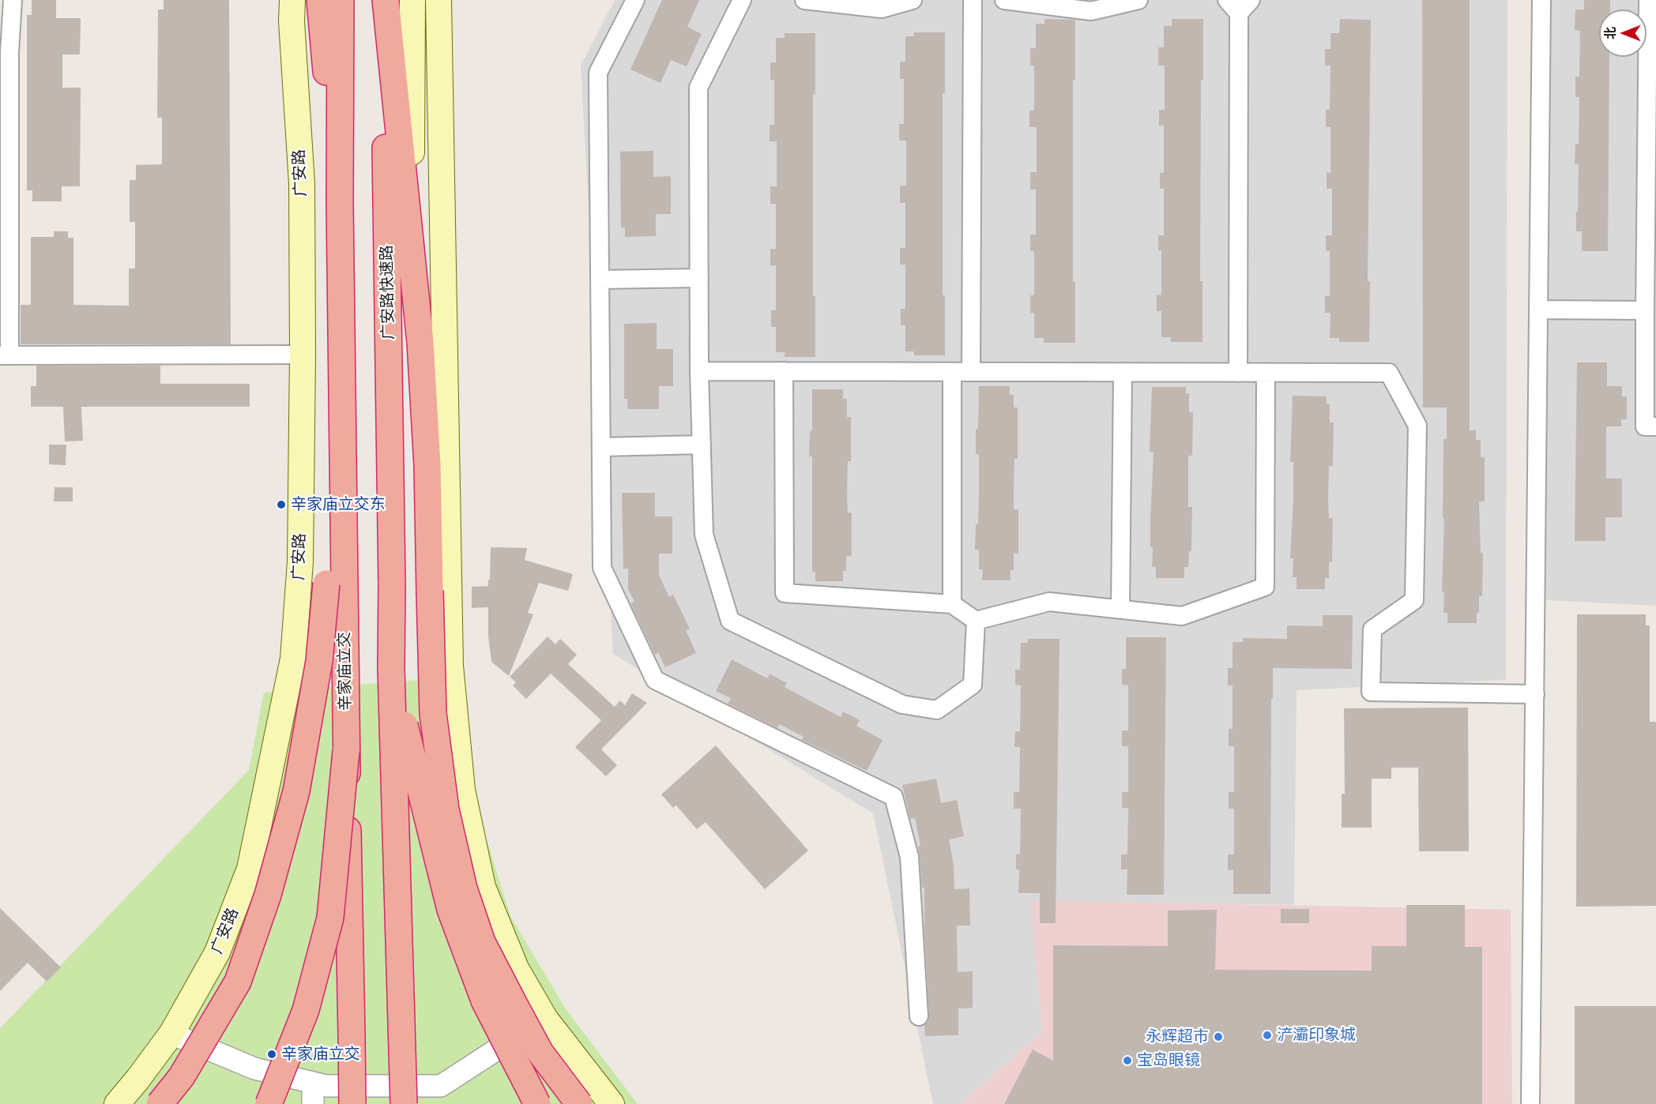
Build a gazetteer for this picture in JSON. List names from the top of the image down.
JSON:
{
  "streets": {
    "highway": ["广安路快速路", "辛家庙立交"],
    "main road": ["广安路"]
  },
  "places": [
    "辛家庙立交东",
    "浐灞印象城",
    "永辉超市",
    "辛家庙立交",
    "宝岛眼镜"
  ],
  "north": "left"
}
